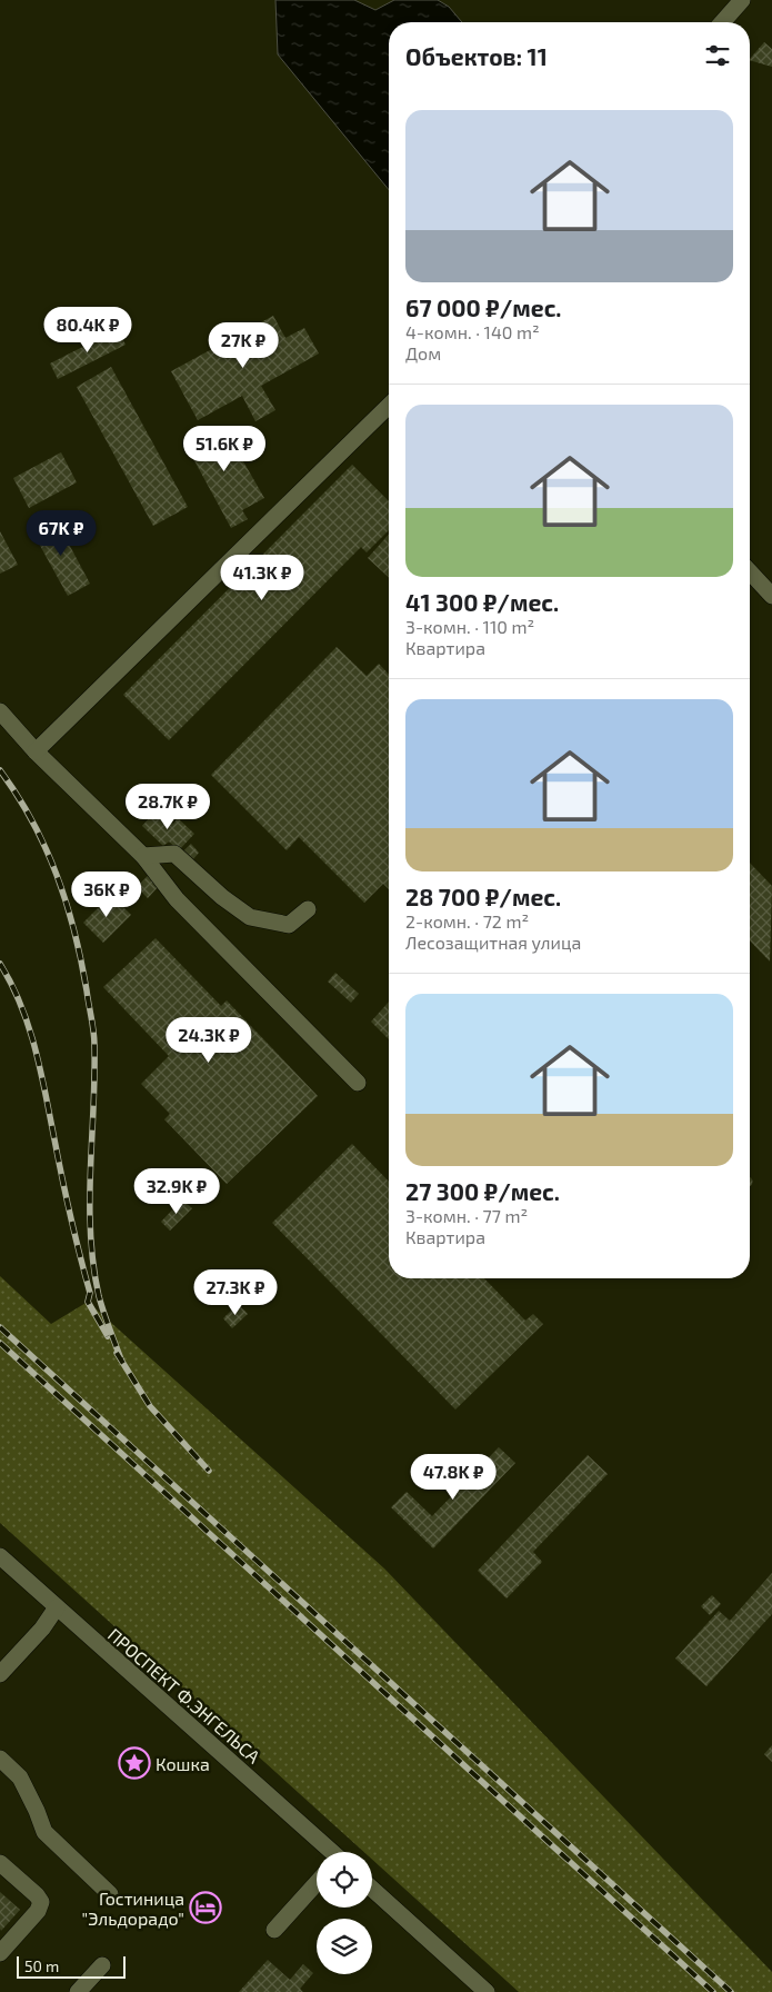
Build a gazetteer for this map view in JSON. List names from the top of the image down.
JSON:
{
  "streets": {
    "street": ["ПРОСПЕКТ Ф.ЭНГЕЛЬСА"]
  },
  "places": {
    "place": ["Кошка"],
    "hotel": ["Гостиница \"Эльдорадо\""]
  },
  "scale_bar": "50 m",
  "page": {
    "heading": "Объектов: 11",
    "list": [
      {
        "name": "67 000 ₽/мес.",
        "note": "4-комн. · 140 m² · Дом"
      },
      {
        "name": "41 300 ₽/мес.",
        "note": "3-комн. · 110 m² · Квартира"
      },
      {
        "name": "28 700 ₽/мес.",
        "note": "2-комн. · 72 m² · Лесозащитная улица"
      },
      {
        "name": "27 300 ₽/мес.",
        "note": "3-комн. · 77 m² · Квартира"
      }
    ],
    "price": [
      "80.4K ₽",
      "27K ₽",
      "51.6K ₽",
      "67K ₽",
      "41.3K ₽",
      "28.7K ₽",
      "36K ₽",
      "24.3K ₽",
      "32.9K ₽",
      "27.3K ₽",
      "47.8K ₽"
    ],
    "scale": "50 m"
  }
}
